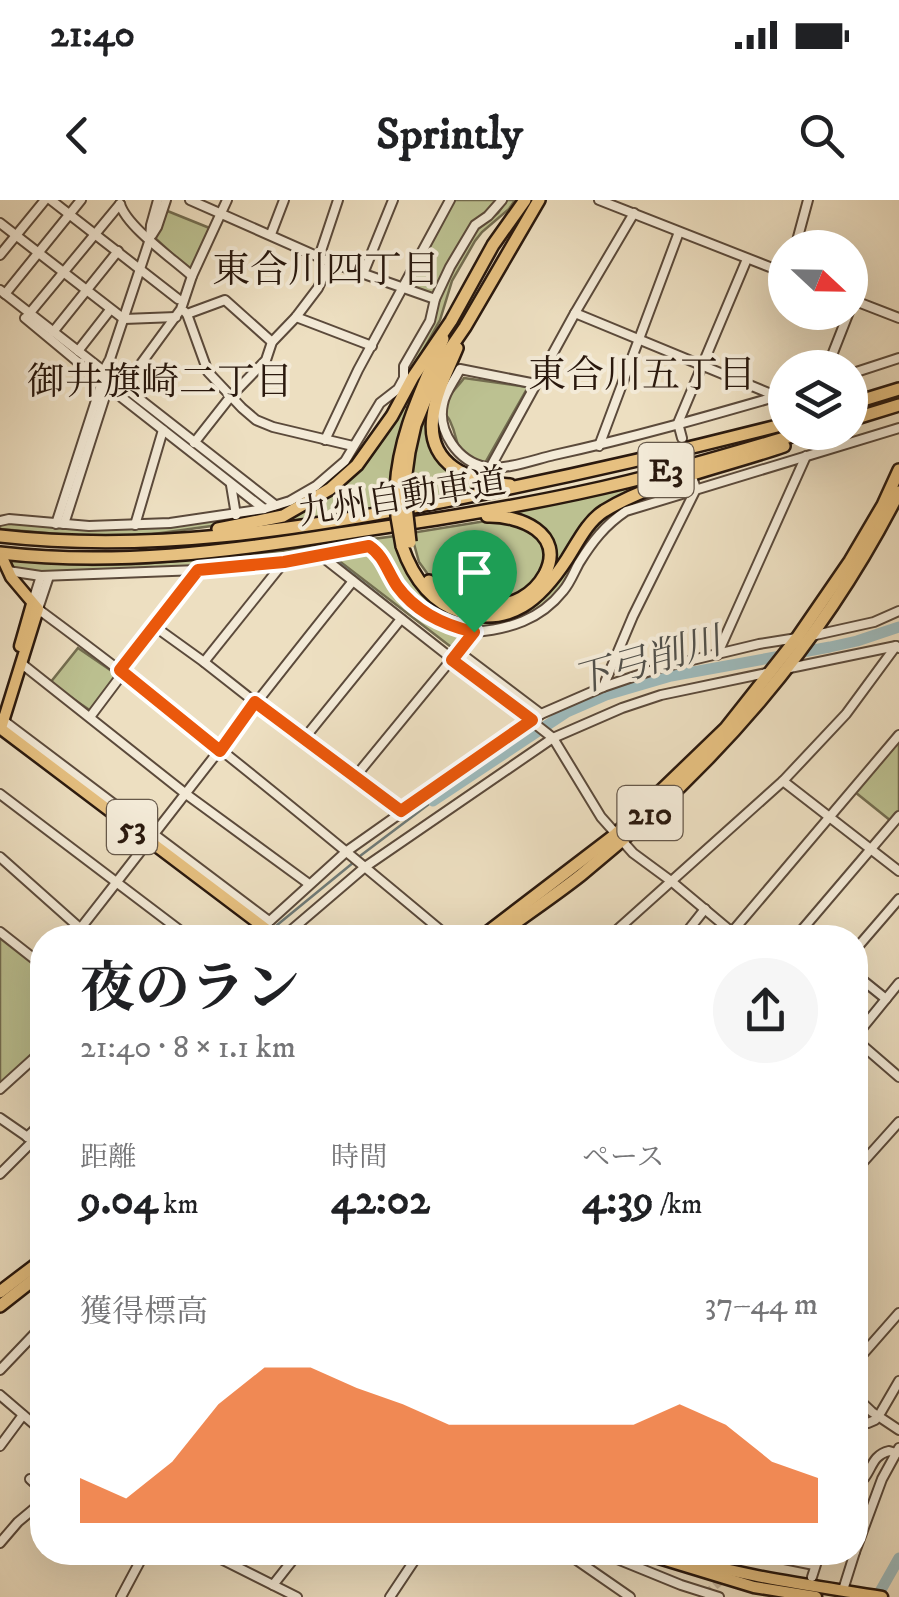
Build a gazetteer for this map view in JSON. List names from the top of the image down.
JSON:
{
  "streets": {
    "highway": ["E3", "九州自動車道", "210"],
    "main road": ["53"]
  },
  "districts": ["東合川四丁目", "東合川五丁目", "御井旗崎二丁目"],
  "water": ["下弓削川"],
  "north": "right",
  "page": {
    "status": "21:40",
    "header": "Sprintly",
    "heading": ["夜のラン", "21:40 · 8 × 1.1 km"],
    "stats": [
      ["距離", "9.04 km"],
      ["時間", "42:02"],
      ["ペース", "4:39 /km"]
    ],
    "chart": ["獲得標高", "37–44 m"]
  }
}
